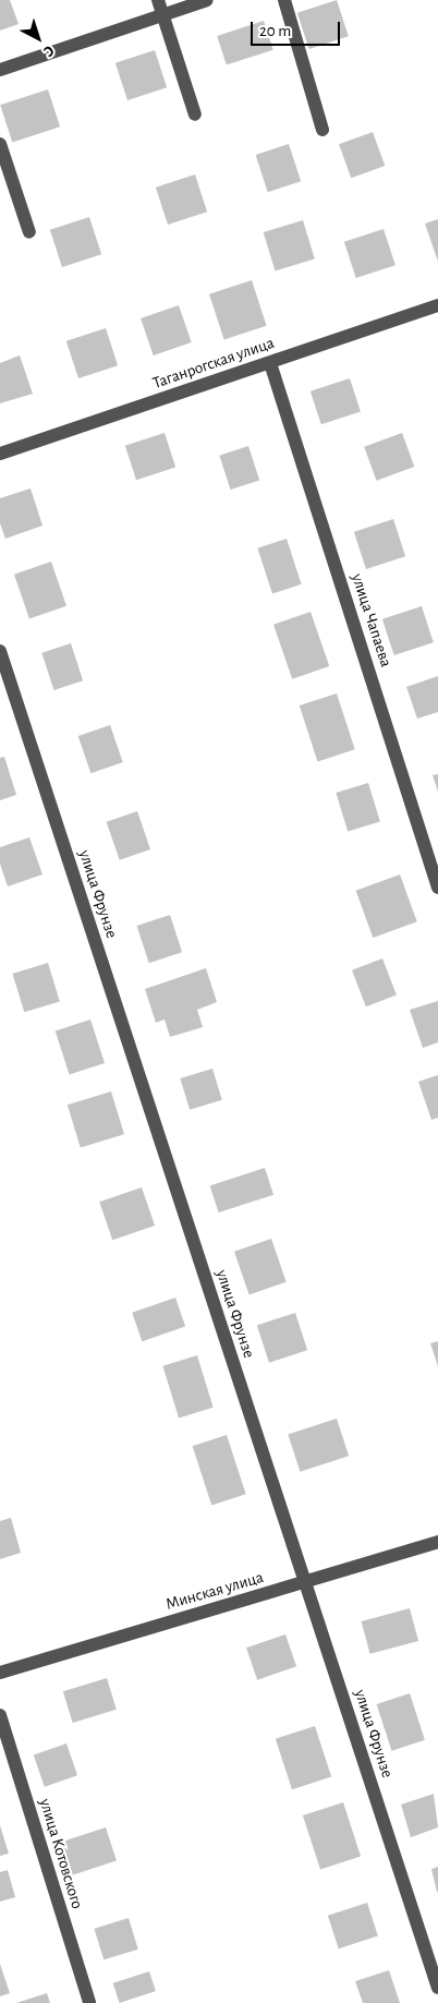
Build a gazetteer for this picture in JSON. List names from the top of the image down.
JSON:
{
  "streets": {
    "street": [
      "Таганрогская улица",
      "улица Чапаева",
      "улица Фрунзе",
      "Минская улица",
      "улица Котовского"
    ]
  },
  "crossings": [
    ["Таганрогская улица", "улица Чапаева"],
    ["улица Фрунзе", "Минская улица"]
  ],
  "scale_bar": "20 m",
  "north": "bottom right"
}
